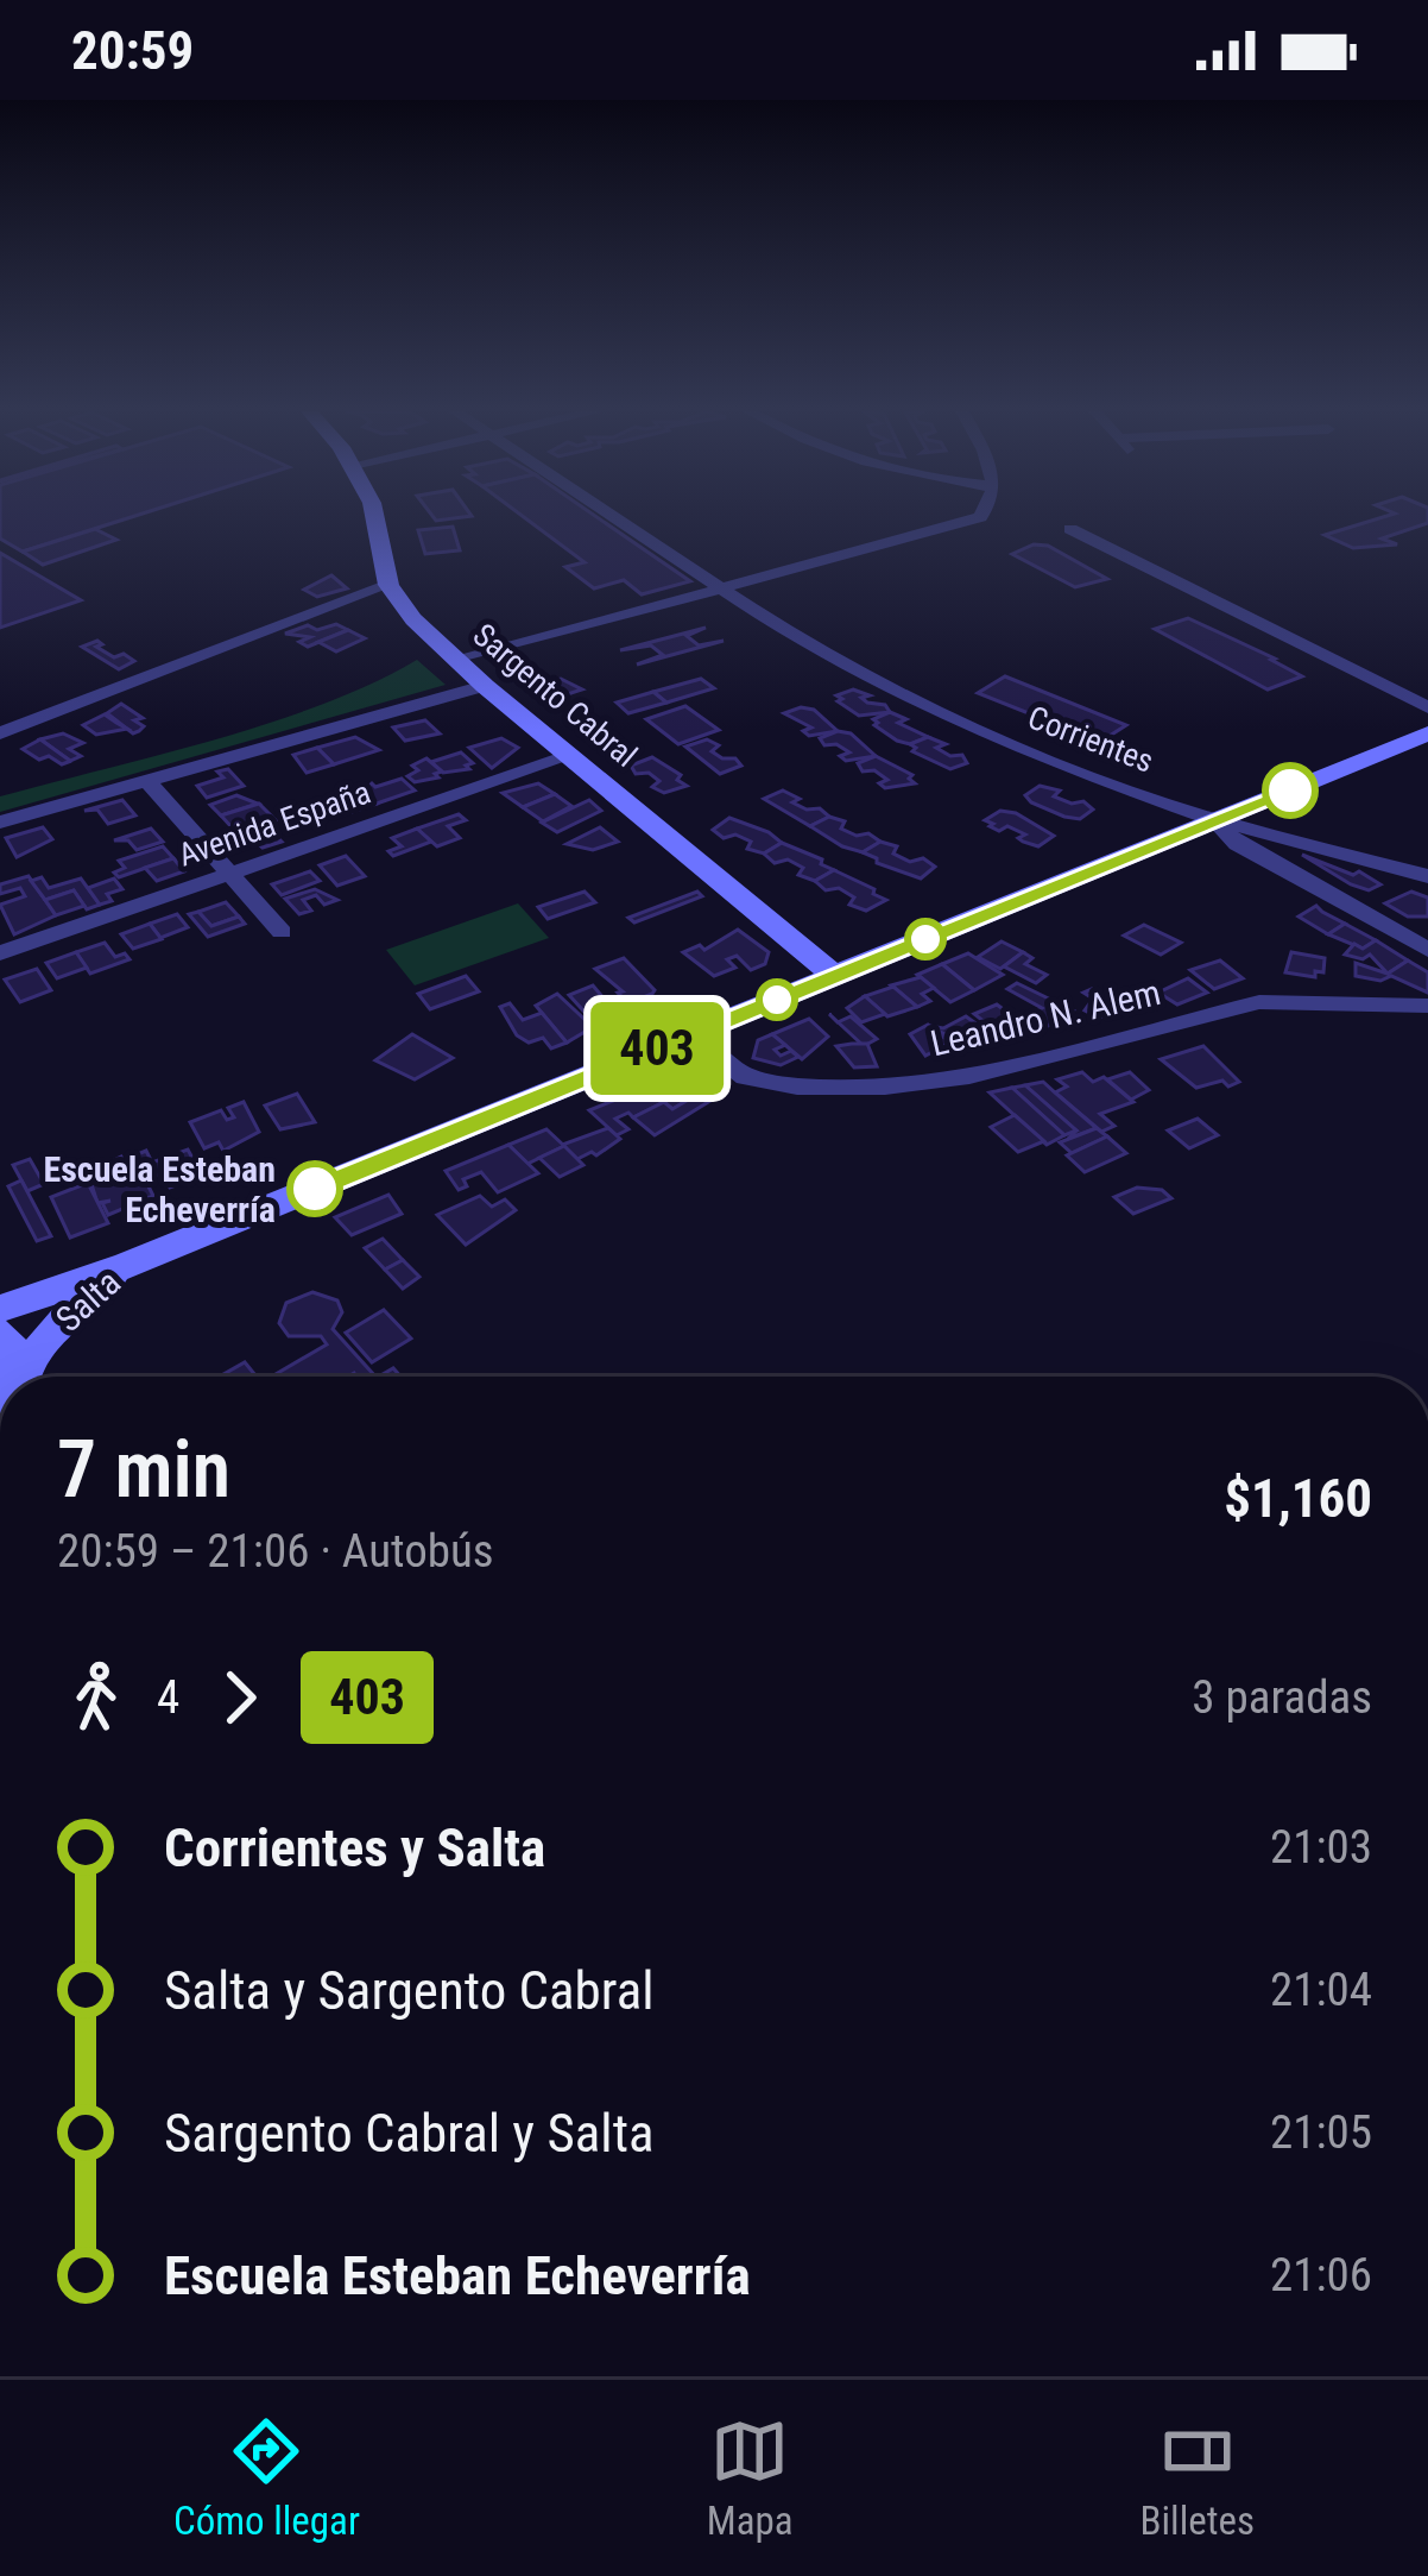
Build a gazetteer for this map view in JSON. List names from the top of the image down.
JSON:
{
  "streets": {
    "main road": ["Sargento Cabral", "Salta"],
    "street": ["Corrientes", "Avenida España", "Leandro N. Alem"]
  },
  "crossings": [
    ["Sargento Cabral", "Avenida España"],
    ["Sargento Cabral", "Salta"],
    ["Corrientes", "Salta"],
    ["Leandro N. Alem", "Salta"]
  ],
  "places": ["Escuela Esteban Echeverría"],
  "lines": ["bus line 403"],
  "page": {
    "status": "20:59",
    "on_map": "403",
    "heading": ["7 min", "20:59 – 21:06 · Autobús", "$1,160"],
    "legs": ["4", "403", "3 paradas"],
    "list": [
      {
        "name": "Corrientes y Salta",
        "value": "21:03"
      },
      {
        "name": "Salta y Sargento Cabral",
        "value": "21:04"
      },
      {
        "name": "Sargento Cabral y Salta",
        "value": "21:05"
      },
      {
        "name": "Escuela Esteban Echeverría",
        "value": "21:06"
      }
    ],
    "tabs": ["Cómo llegar", "Mapa", "Billetes"]
  }
}
